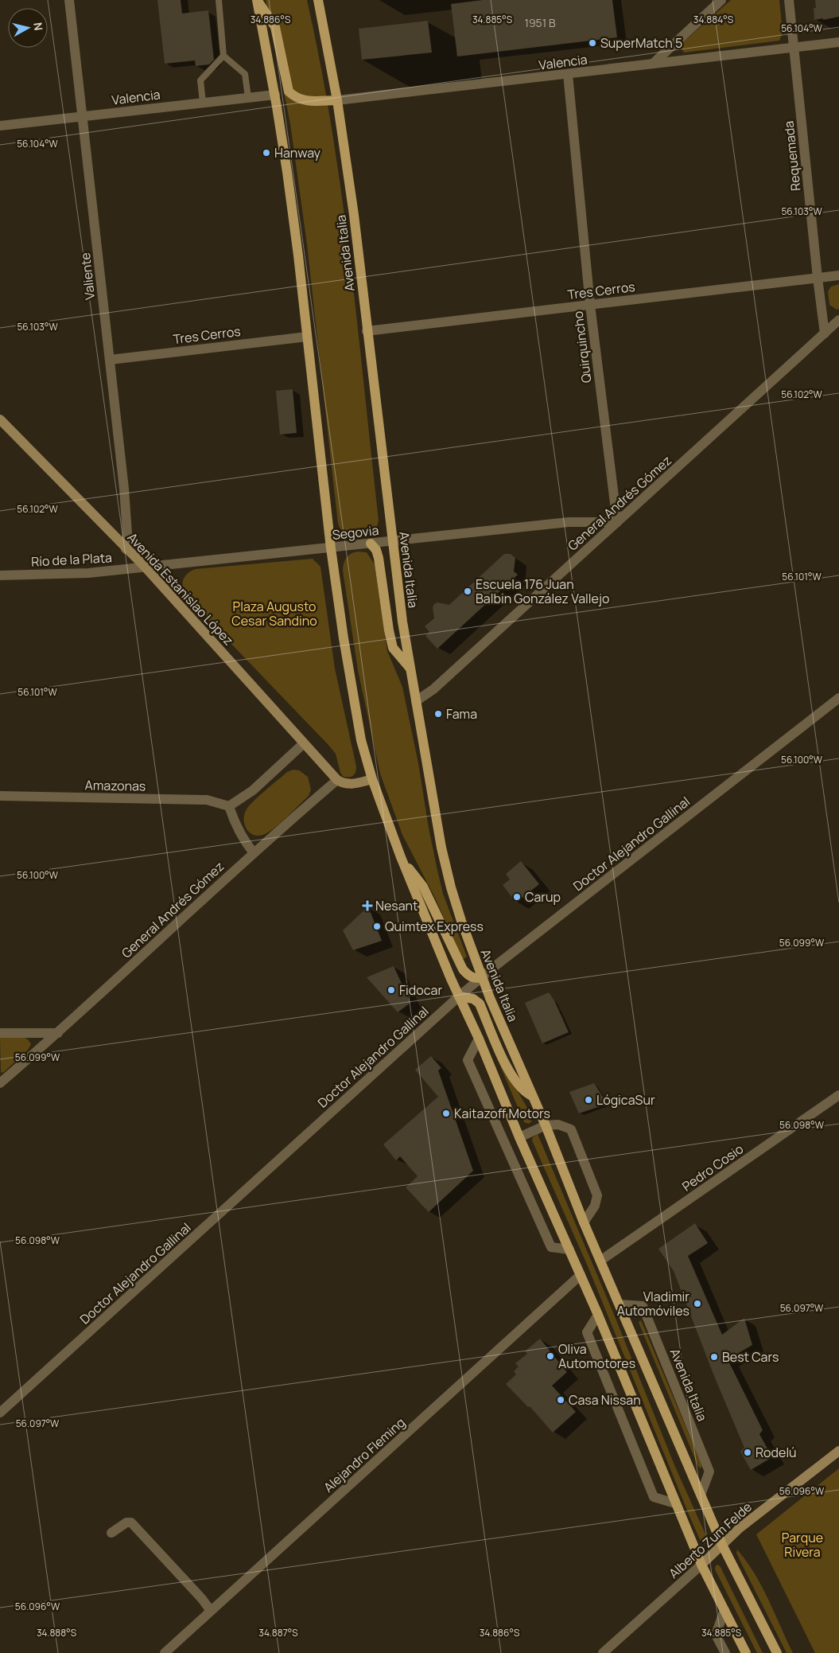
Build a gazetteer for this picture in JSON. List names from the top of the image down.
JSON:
{
  "streets": {
    "main road": ["Avenida Italia"],
    "street": [
      "Valencia",
      "Requemada",
      "Valiente",
      "Tres Cerros",
      "Quirquincho",
      "General Andrés Gómez",
      "Segovia",
      "Río de la Plata",
      "Avenida Estanislao López",
      "Amazonas",
      "Doctor Alejandro Gallinal",
      "Pedro Cosio",
      "Alejandro Fleming",
      "Alberto Zum Felde"
    ]
  },
  "crossings": [
    ["Valencia", "Requemada"],
    ["Valencia", "Avenida Italia"],
    ["Valencia", "Valiente"],
    ["Valencia", "Quirquincho"],
    ["Requemada", "Tres Cerros"],
    ["Requemada", "General Andrés Gómez"],
    ["Avenida Italia", "Tres Cerros"],
    ["Avenida Italia", "General Andrés Gómez"],
    ["Avenida Italia", "Segovia"],
    ["Avenida Italia", "Doctor Alejandro Gallinal"],
    ["Avenida Italia", "Pedro Cosio"],
    ["Avenida Italia", "Alberto Zum Felde"],
    ["Valiente", "Tres Cerros"],
    ["Valiente", "Avenida Estanislao López"],
    ["Tres Cerros", "Quirquincho"],
    ["Quirquincho", "General Andrés Gómez"],
    ["Quirquincho", "Segovia"],
    ["General Andrés Gómez", "Segovia"],
    ["General Andrés Gómez", "Avenida Estanislao López"],
    ["Segovia", "Río de la Plata"],
    ["Segovia", "Avenida Estanislao López"],
    ["Río de la Plata", "Avenida Estanislao López"]
  ],
  "parks": ["Plaza Augusto Cesar Sandino", "Parque Rivera"],
  "places": {
    "other": [
      "SuperMatch 5",
      "Hanway",
      "Escuela 176 Juan Balbin González Vallejo",
      "Fama",
      "Carup",
      "Quimtex Express",
      "Fidocar",
      "LógicaSur",
      "Kaitazoff Motors",
      "Vladimir Automóviles",
      "Oliva Automotores",
      "Best Cars",
      "Casa Nissan",
      "Rodelú"
    ],
    "health": ["Nesant"]
  },
  "house_numbers": ["1951 B"],
  "north": "right",
  "coordinates": [
    "34.886°S",
    "34.885°S",
    "34.884°S",
    "56.104°W",
    "56.103°W",
    "56.102°W",
    "56.101°W",
    "56.100°W",
    "56.099°W",
    "56.098°W",
    "56.097°W",
    "56.096°W",
    "34.888°S",
    "34.887°S"
  ]
}
